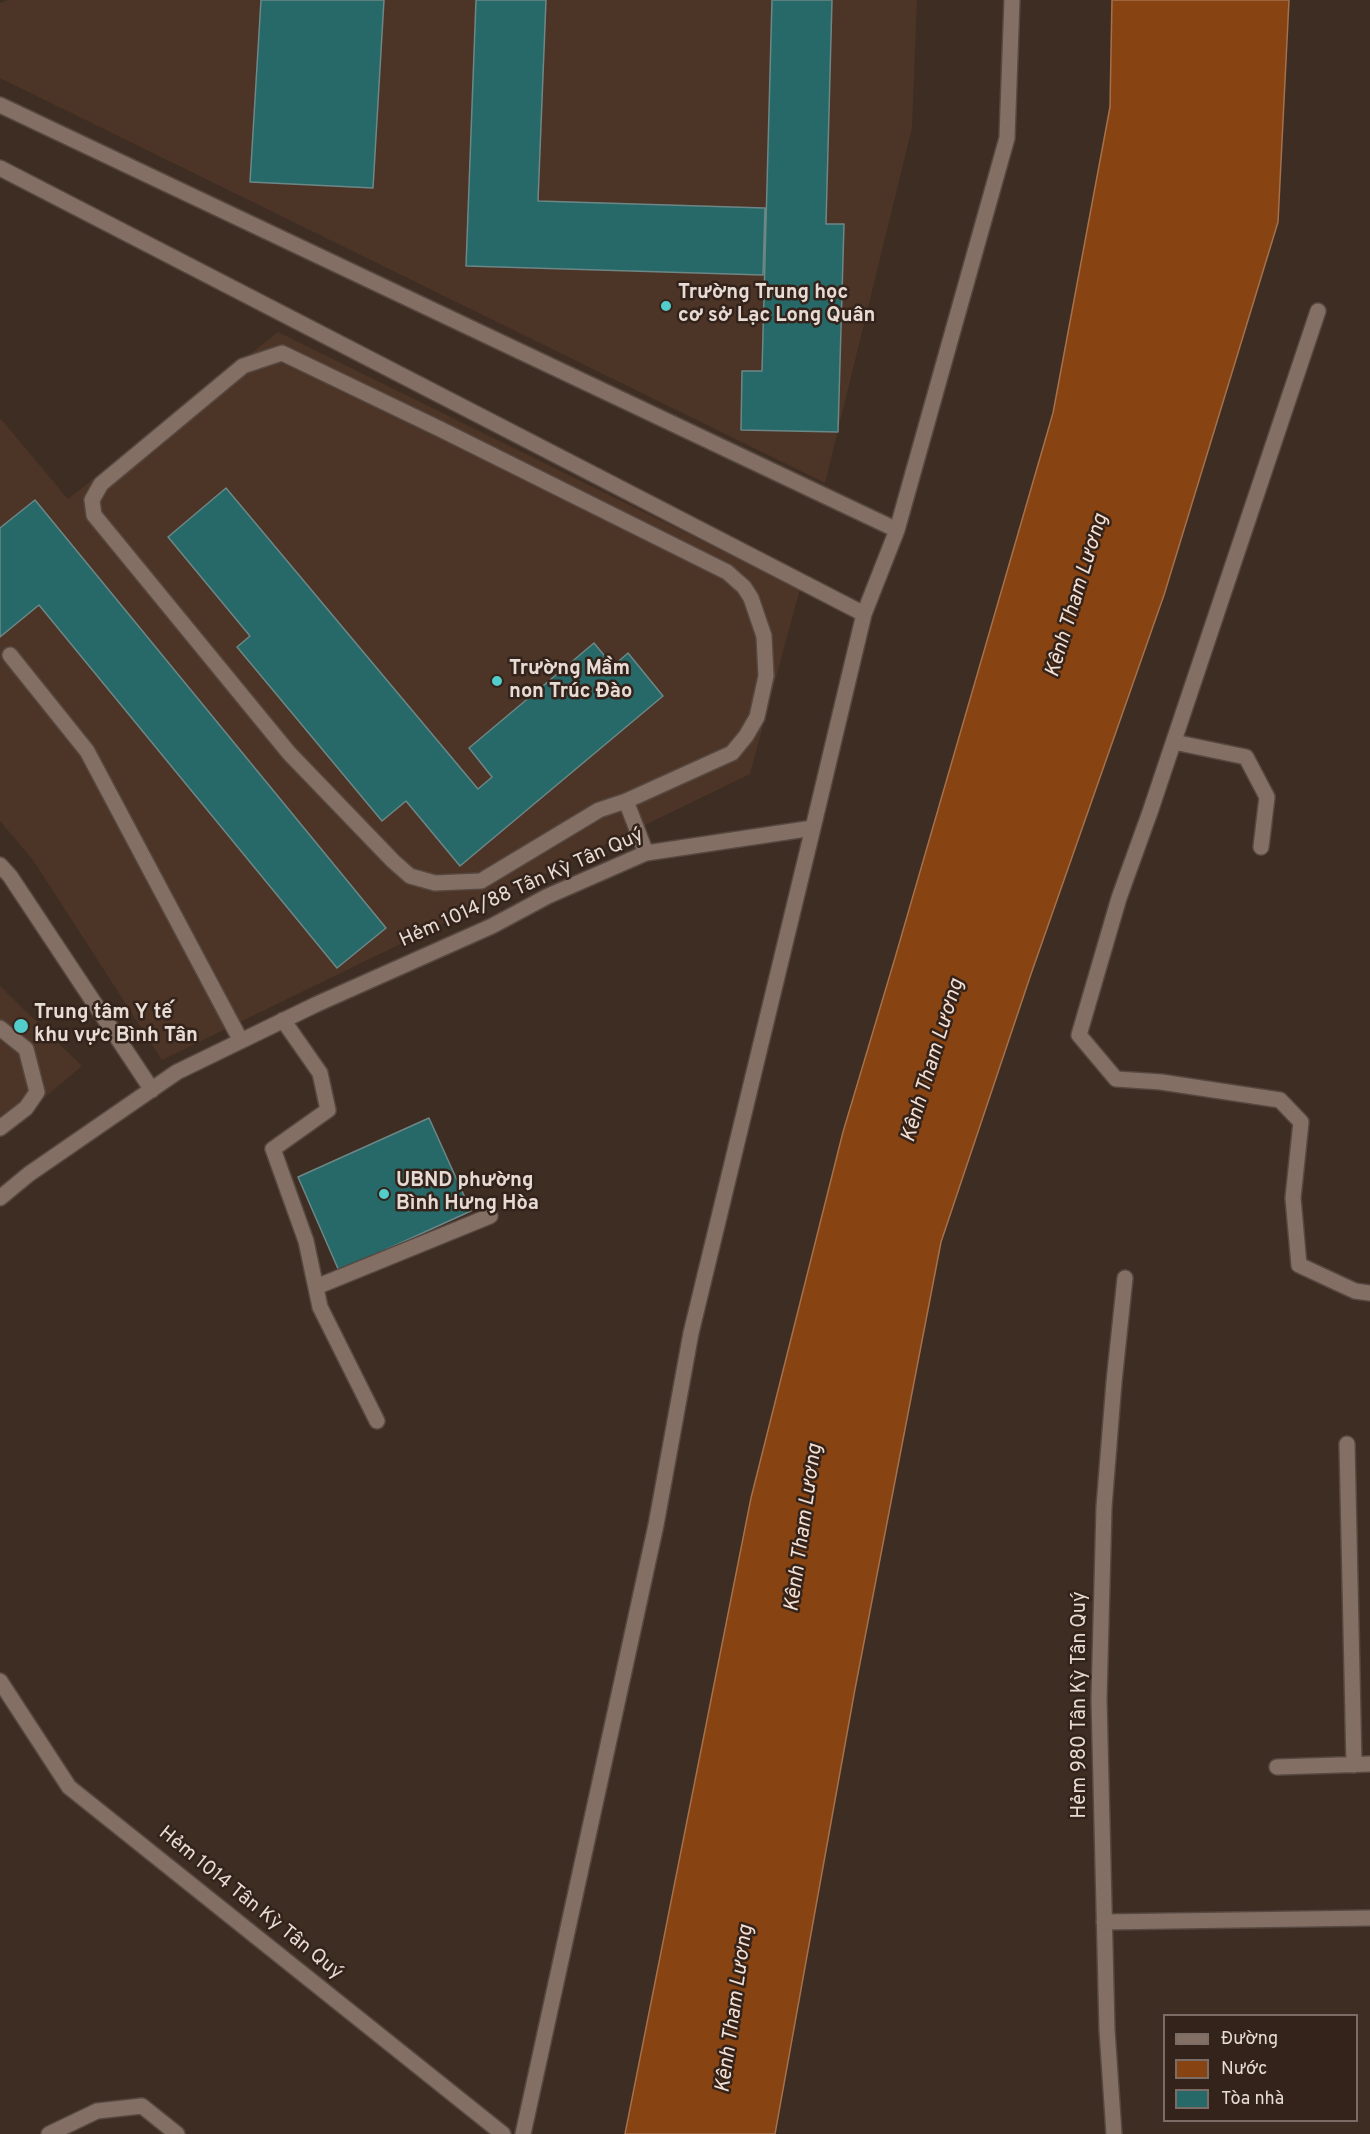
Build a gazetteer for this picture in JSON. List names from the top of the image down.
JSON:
{
  "streets": {
    "street": ["Hẻm 1014/88 Tân Kỳ Tân Quý", "Hẻm 980 Tân Kỳ Tân Quý", "Hẻm 1014 Tân Kỳ Tân Quý"]
  },
  "water": ["Kênh Tham Lương"],
  "places": [
    "Trường Trung học cơ sở Lạc Long Quân",
    "Trường Mầm non Trúc Đào",
    "Trung tâm Y tế khu vực Bình Tân",
    "UBND phường Bình Hưng Hòa"
  ],
  "legend": ["Đường", "Nước", "Tòa nhà"]
}
